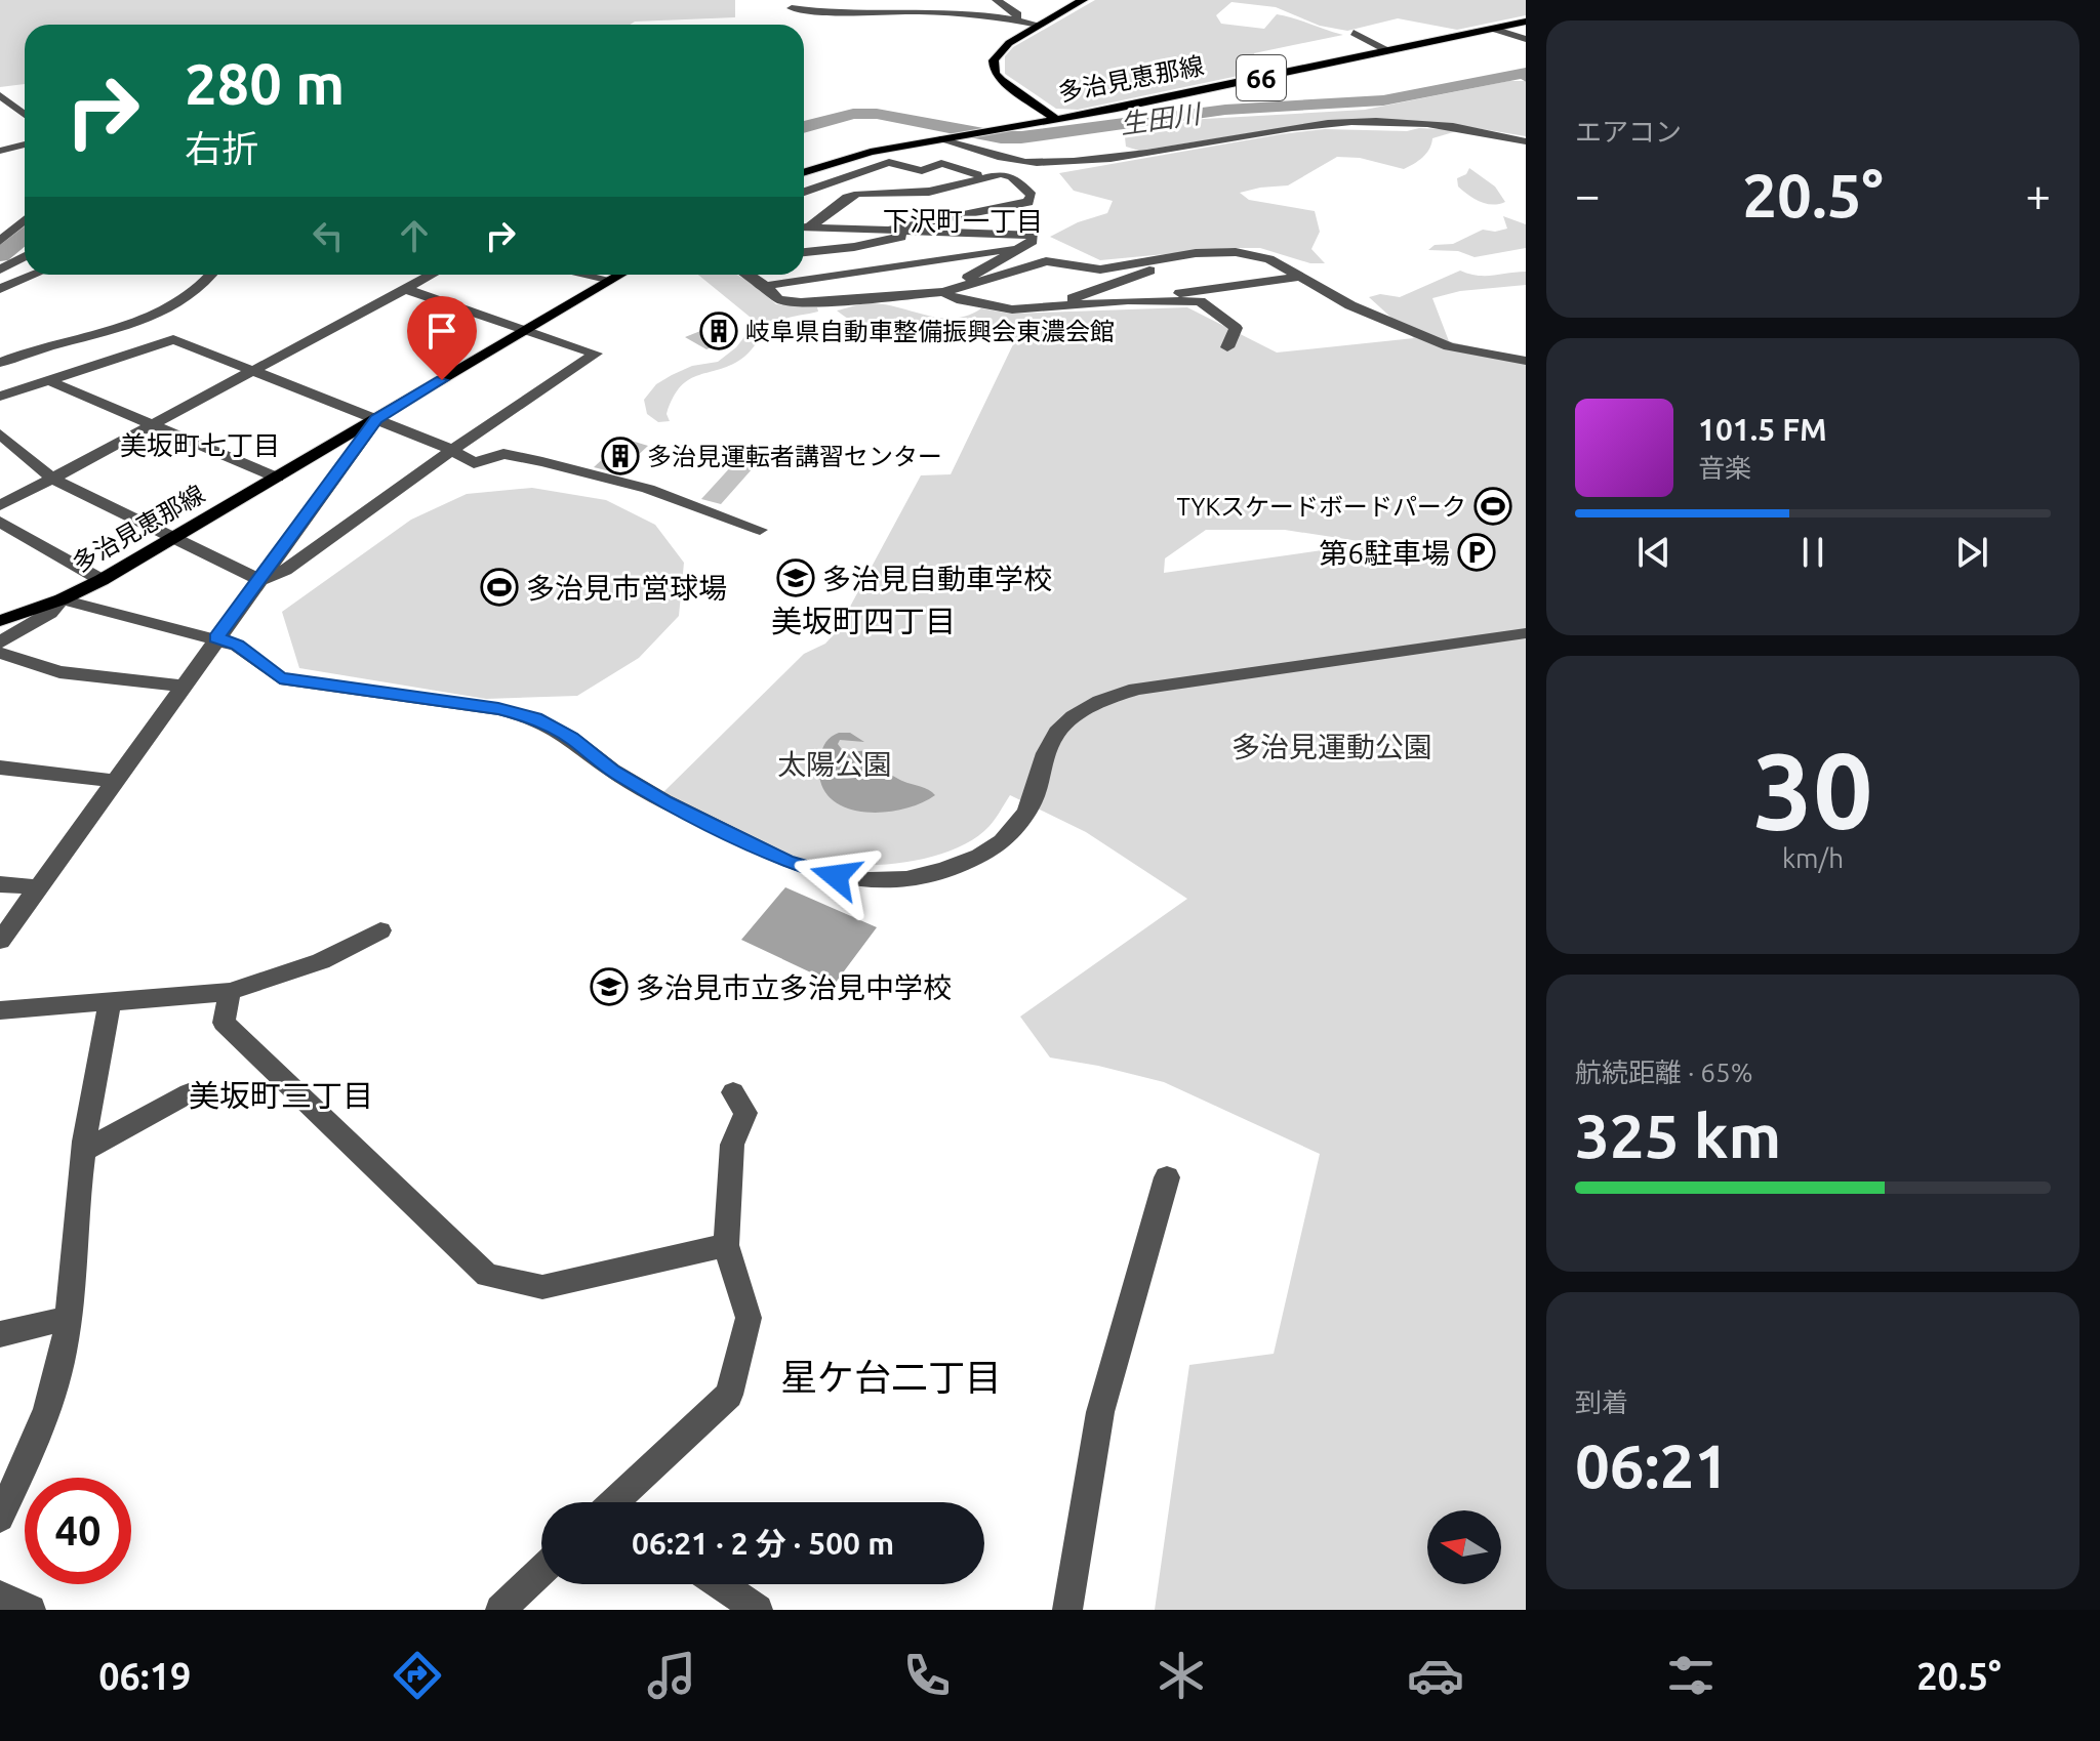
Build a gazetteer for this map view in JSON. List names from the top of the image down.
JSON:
{
  "streets": {
    "main road": ["66", "多治見恵那線"]
  },
  "districts": [
    "下沢町一丁目",
    "美坂町七丁目",
    "美坂町四丁目",
    "美坂町三丁目",
    "星ケ台二丁目"
  ],
  "water": ["生田川"],
  "parks": ["多治見運動公園", "太陽公園"],
  "places": {
    "building": ["岐阜県自動車整備振興会東濃会館", "多治見運転者講習センター"],
    "sports": ["TYKスケードボードパーク", "多治見市営球場"],
    "parking": ["第6駐車場"],
    "school or university": ["多治見自動車学校", "多治見市立多治見中学校"]
  },
  "north": "left",
  "page": {
    "tile": [
      "エアコン",
      ["30", "km/h"],
      ["航続距離 · 65%", "325 km"],
      ["到着", "06:21"]
    ],
    "turn": ["280 m", "右折"],
    "heat": ["−", "20.5°", "+"],
    "song": ["101.5 FM", "音楽"],
    "limit": "40",
    "trip": "06:21 · 2 分 · 500 m",
    "tabs": ["06:19", "20.5°"]
  }
}
